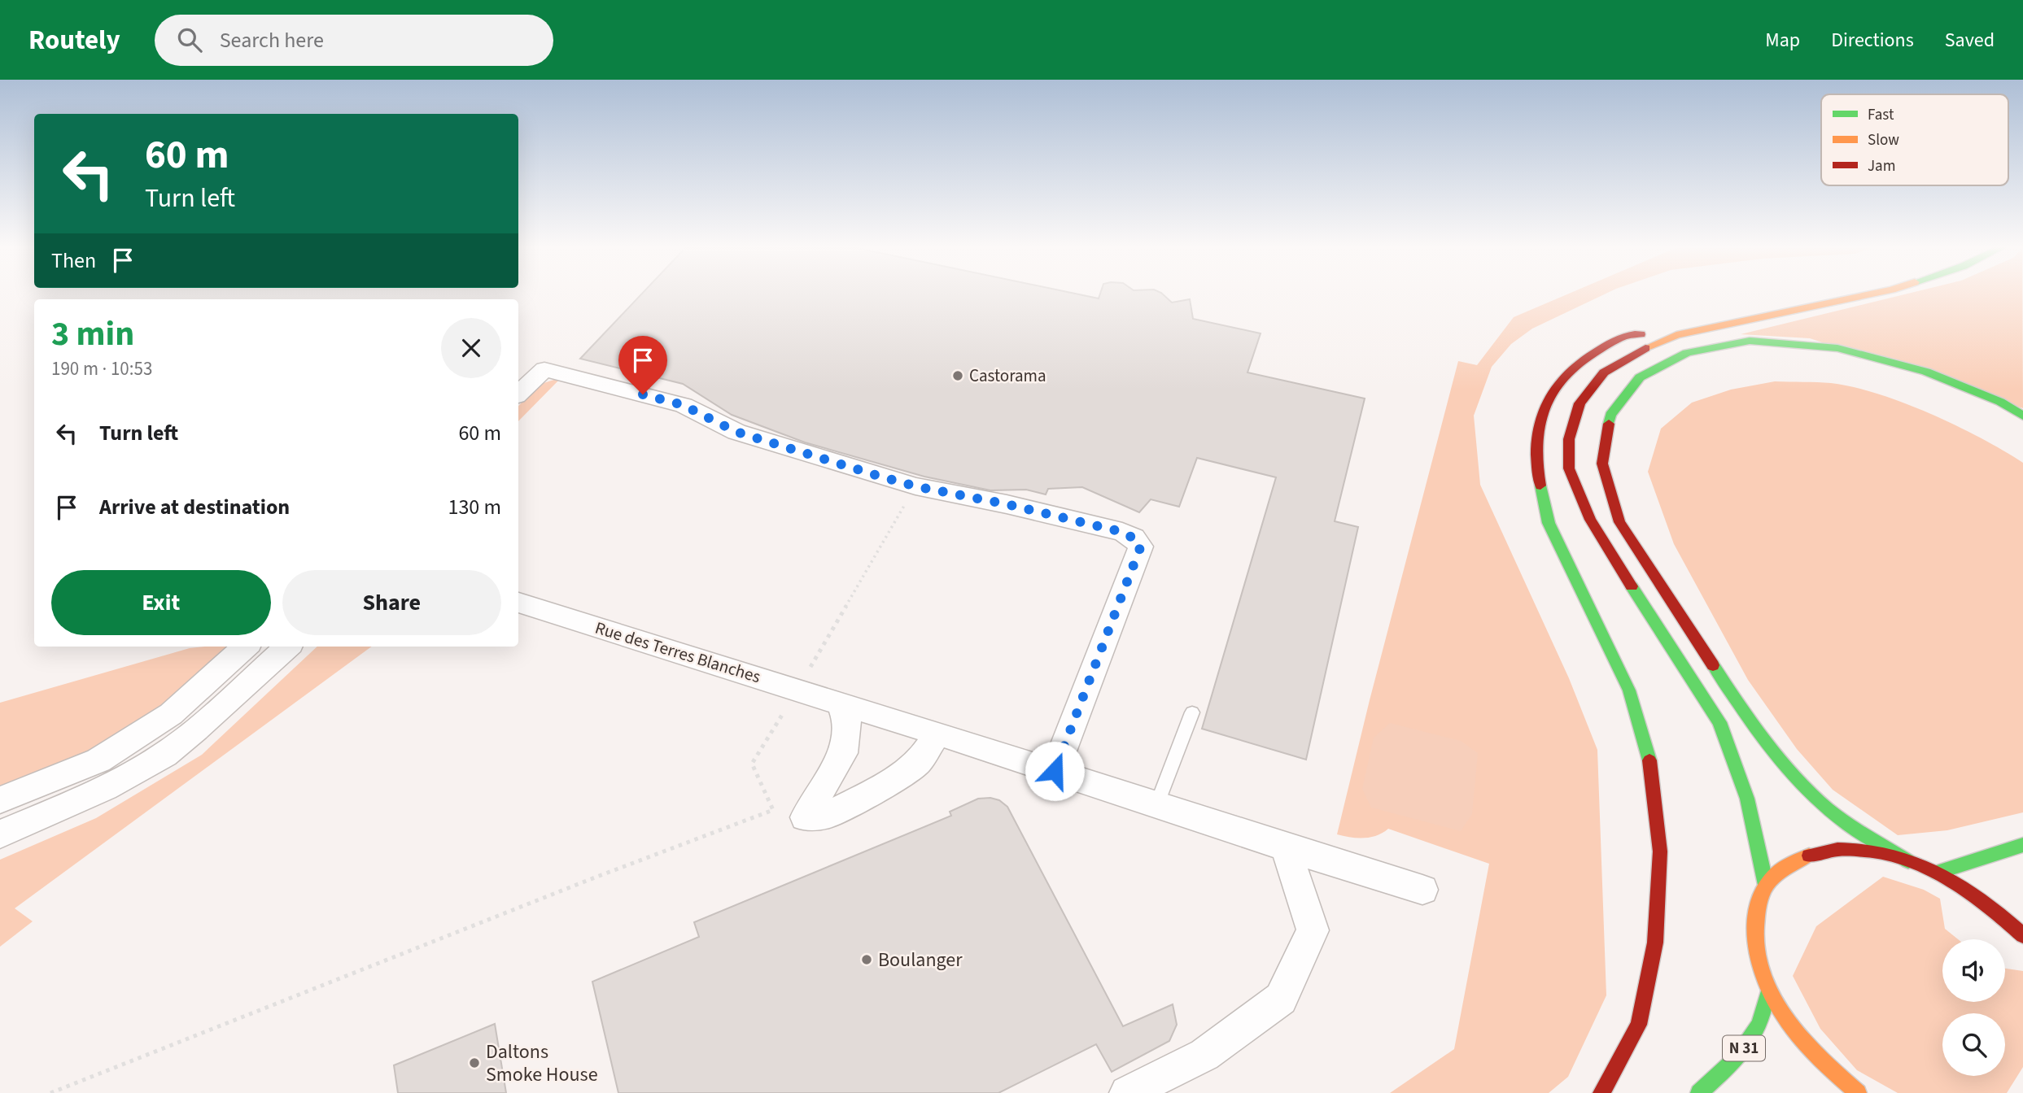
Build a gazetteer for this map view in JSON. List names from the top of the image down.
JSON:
{
  "streets": {
    "main road": ["N 31"],
    "street": ["Rue des Terres Blanches"]
  },
  "places": ["Castorama", "Boulanger", "Daltons Smoke House"],
  "legend": ["Fast", "Slow", "Jam"],
  "page": {
    "header": "Routely",
    "search": "Search here",
    "nav": ["Map", "Directions", "Saved"],
    "turn": ["60 m", "Turn left"],
    "then": "Then",
    "heading": ["3 min", "190 m · 10:53"],
    "list": [
      {
        "name": "Turn left",
        "value": "60 m"
      },
      {
        "name": "Arrive at destination",
        "value": "130 m"
      }
    ],
    "buttons": ["Exit", "Share"]
  }
}
